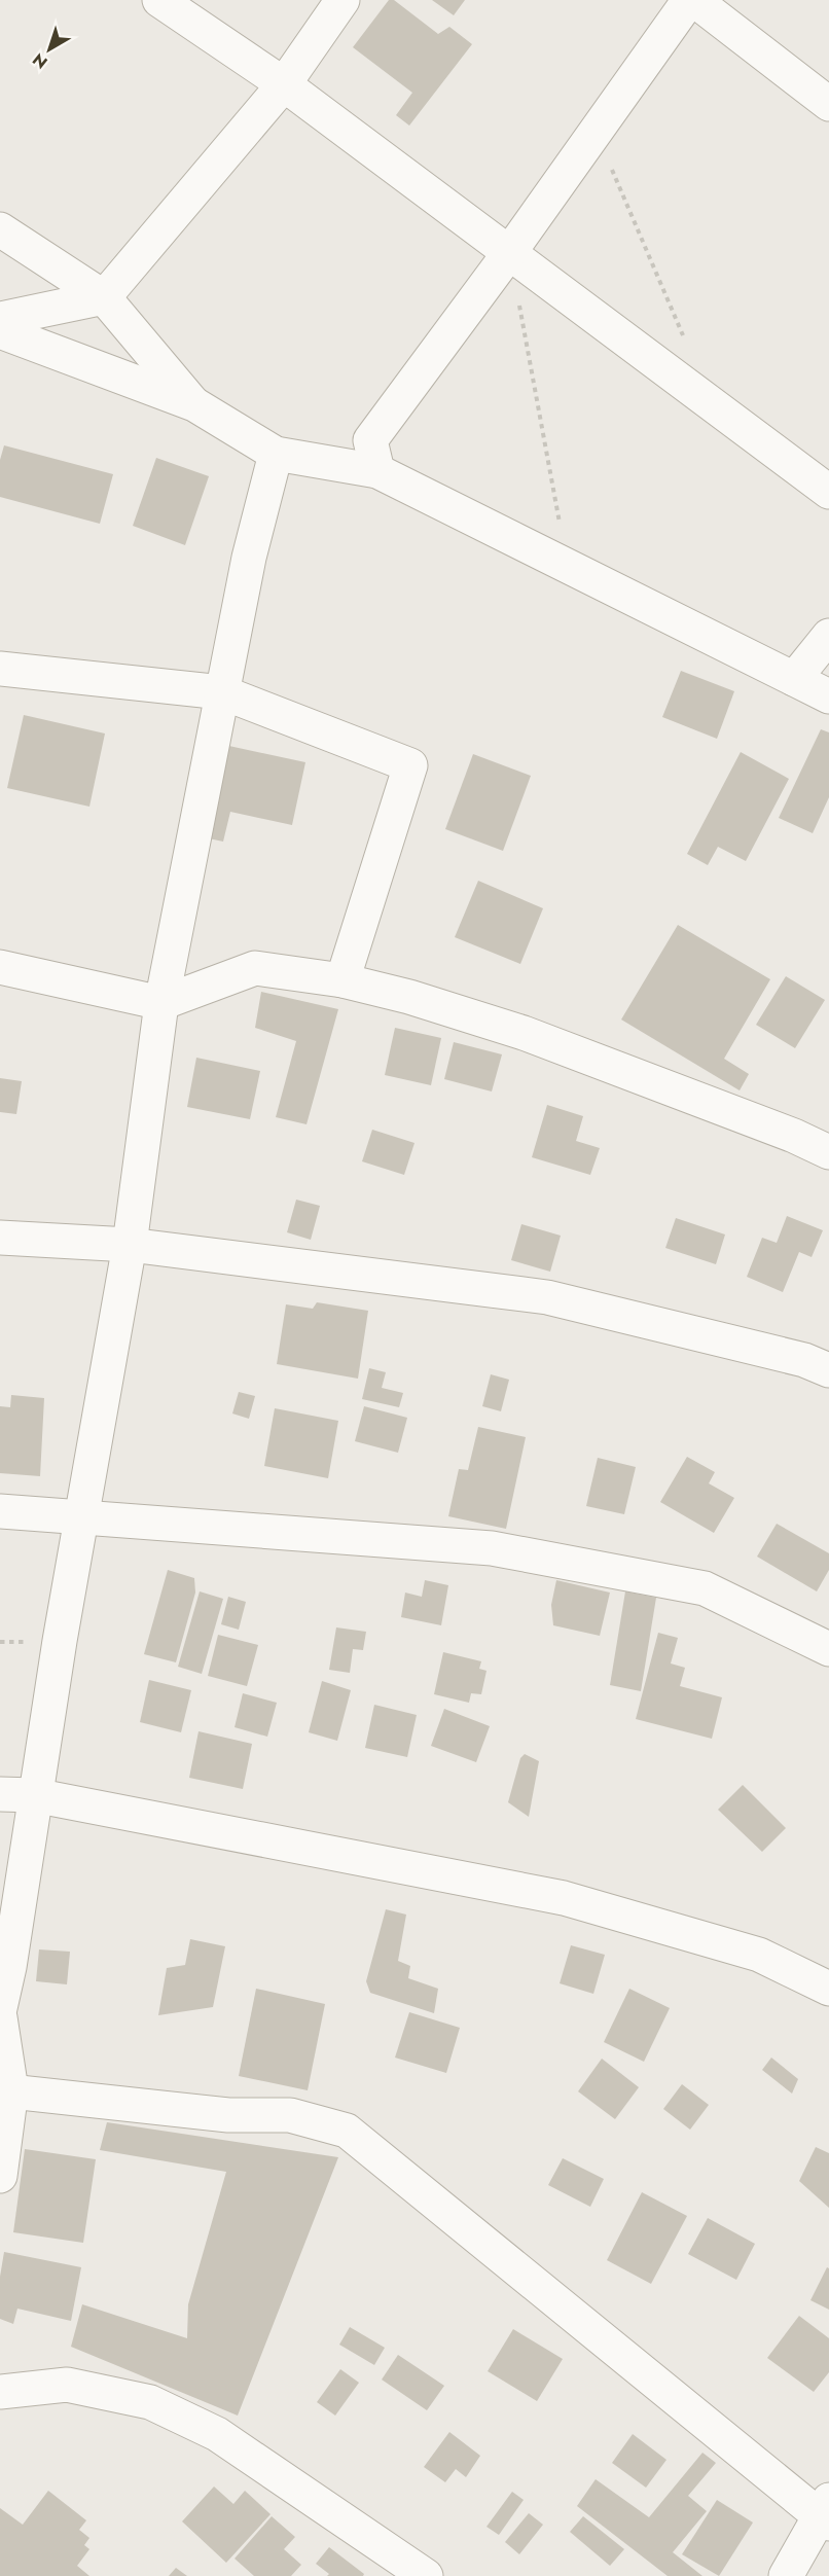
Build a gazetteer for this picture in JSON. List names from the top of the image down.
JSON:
{
  "north": "bottom left"
}
